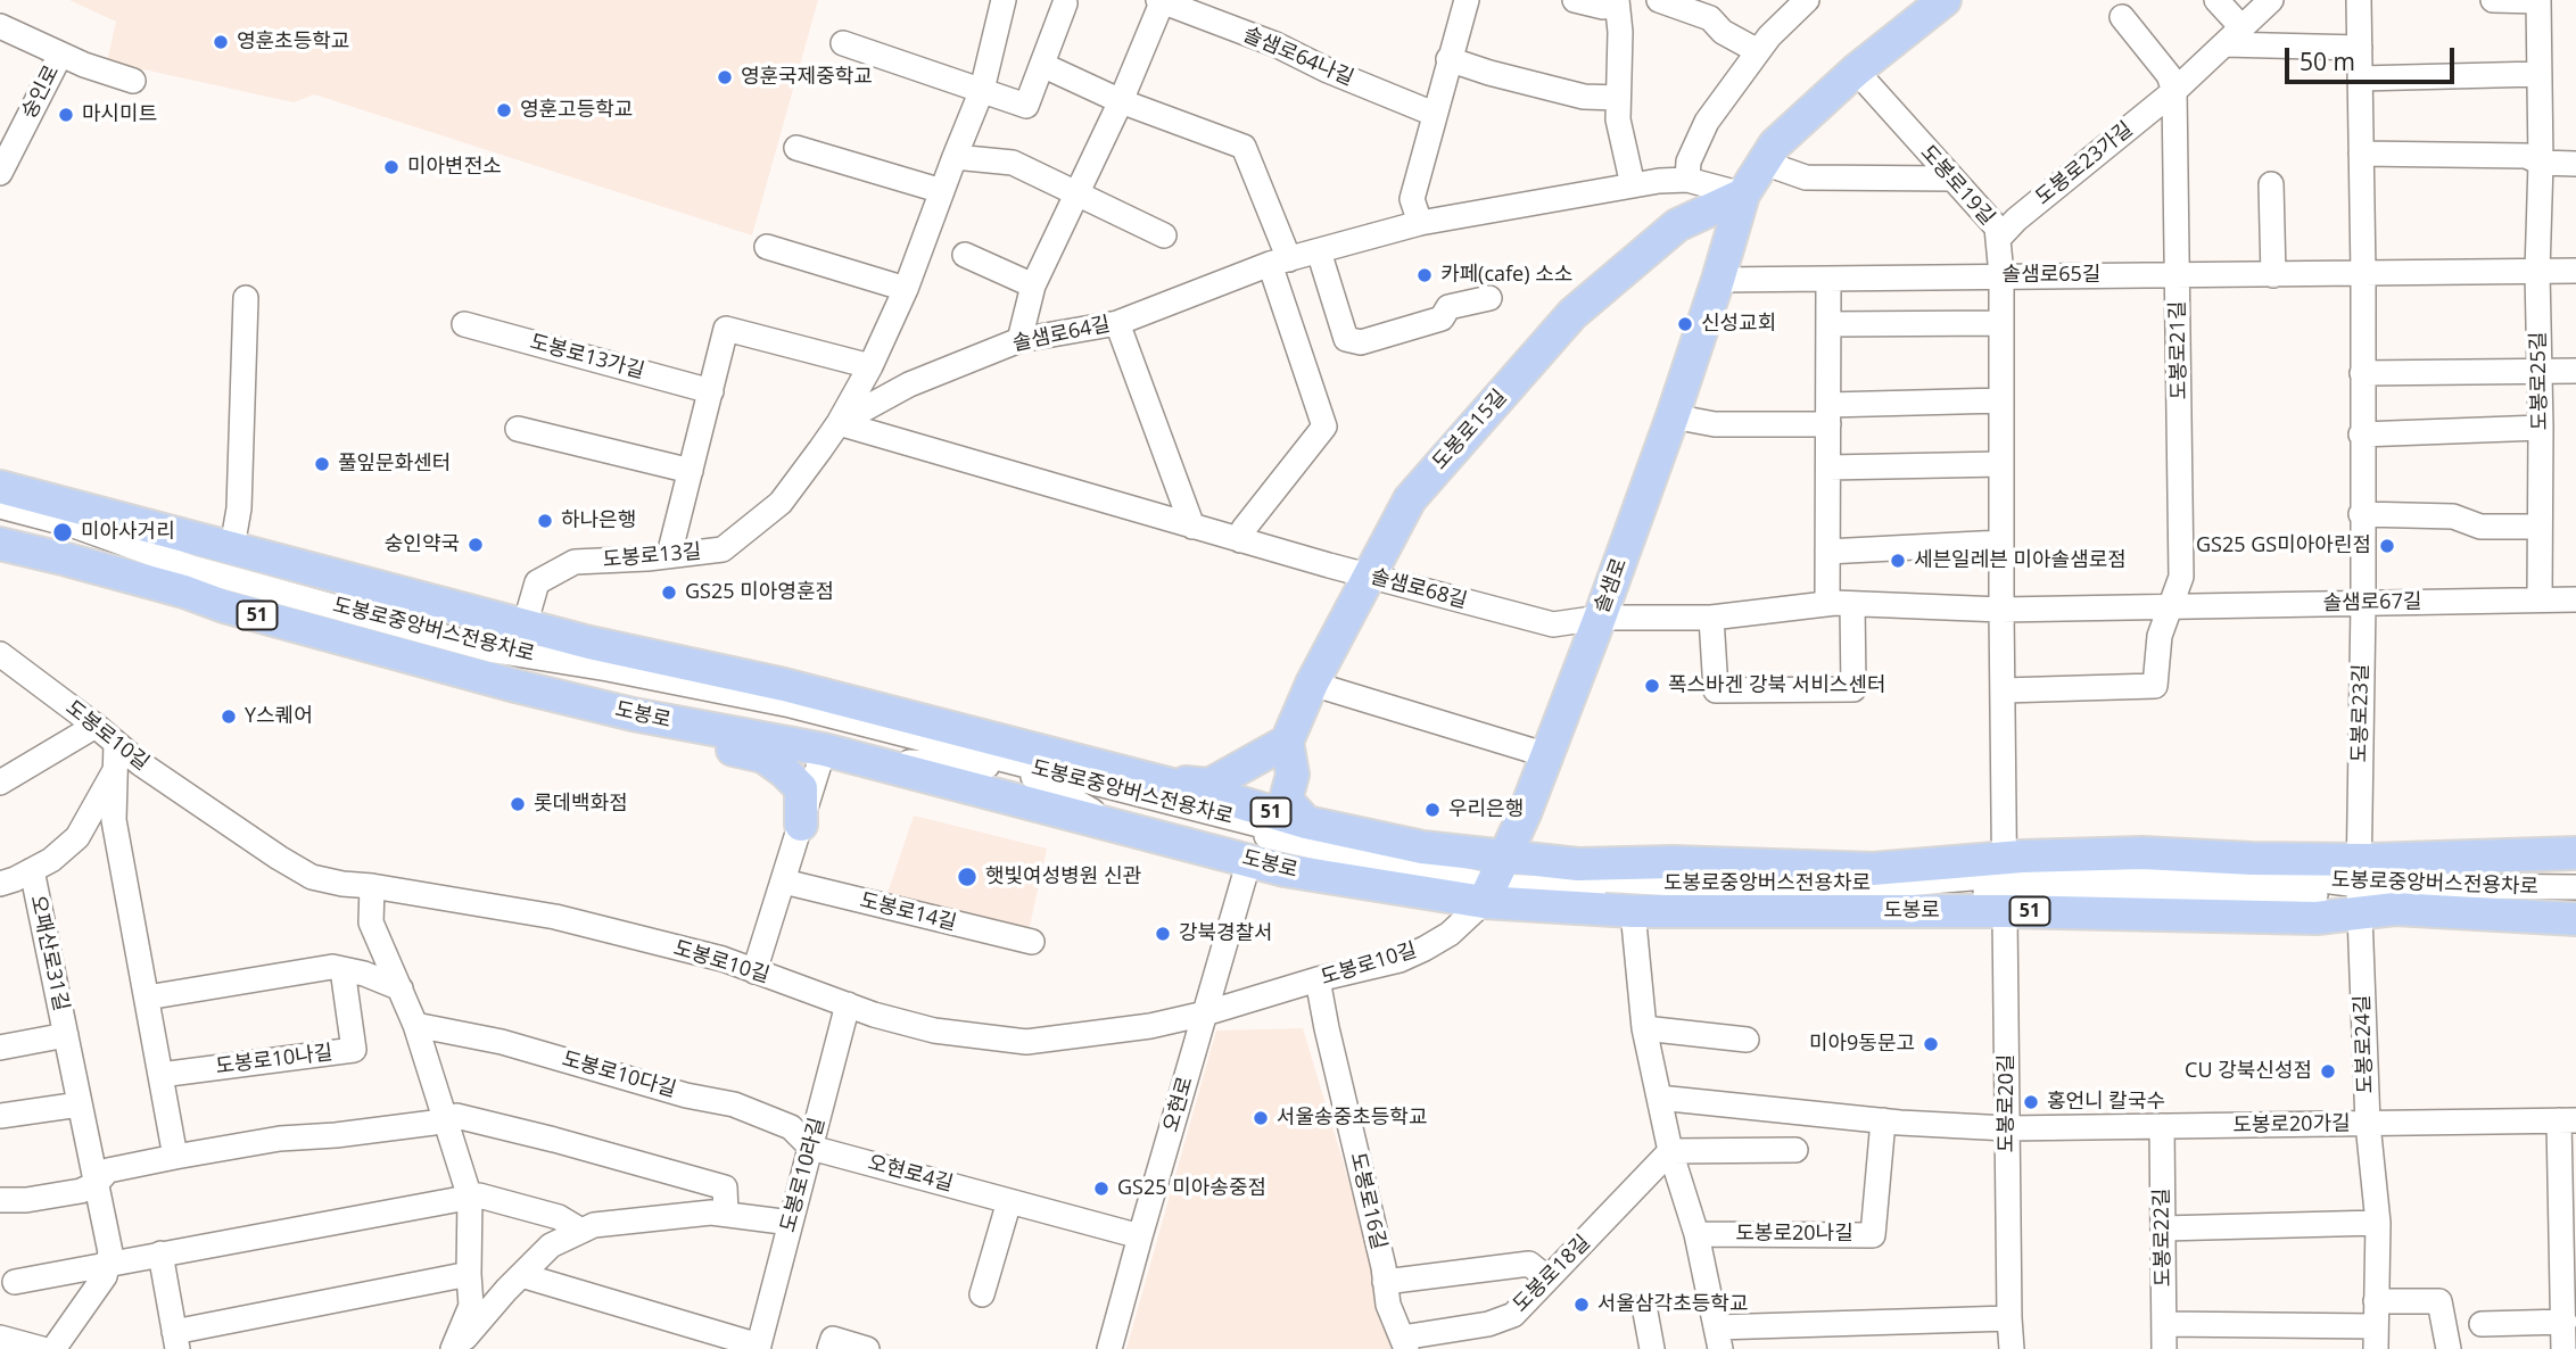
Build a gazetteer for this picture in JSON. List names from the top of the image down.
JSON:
{
  "streets": {
    "main road": [
      "도봉로15길",
      "솔샘로",
      "51",
      "도봉로"
    ],
    "street": [
      "솔샘로64나길",
      "숭인로",
      "도봉로23가길",
      "도봉로19길",
      "솔샘로65길",
      "솔샘로64길",
      "도봉로21길",
      "도봉로13가길",
      "도봉로25길",
      "도봉로13길",
      "솔샘로68길",
      "솔샘로67길",
      "도봉로중앙버스전용차로",
      "도봉로23길",
      "도봉로10길",
      "도봉로14길",
      "오패산로31길",
      "도봉로24길",
      "도봉로10나길",
      "도봉로10다길",
      "도봉로20길",
      "오현로",
      "도봉로20가길",
      "오현로4길",
      "도봉로10라길",
      "도봉로16길",
      "도봉로20나길",
      "도봉로22길",
      "도봉로18길"
    ]
  },
  "crossings": [
    ["도봉로23가길", "도봉로19길"],
    ["도봉로23가길", "도봉로21길"],
    ["도봉로19길", "솔샘로65길"],
    ["도봉로19길", "솔샘로"],
    ["도봉로19길", "솔샘로67길"],
    ["도봉로19길", "도봉로"],
    ["도봉로19길", "도봉로20길"],
    ["솔샘로65길", "도봉로21길"],
    ["솔샘로65길", "도봉로25길"],
    ["솔샘로65길", "솔샘로"],
    ["솔샘로65길", "도봉로23길"],
    ["솔샘로64길", "도봉로15길"],
    ["솔샘로64길", "도봉로13길"],
    ["솔샘로64길", "솔샘로"],
    ["솔샘로64길", "솔샘로68길"],
    ["도봉로21길", "솔샘로67길"],
    ["도봉로25길", "솔샘로67길"],
    ["도봉로15길", "솔샘로"],
    ["도봉로15길", "솔샘로68길"],
    ["도봉로13길", "솔샘로68길"],
    ["도봉로13길", "도봉로"],
    ["솔샘로", "솔샘로68길"],
    ["솔샘로", "솔샘로67길"],
    ["솔샘로", "도봉로중앙버스전용차로"],
    ["솔샘로", "도봉로"],
    ["솔샘로", "도봉로10길"],
    ["솔샘로68길", "솔샘로67길"],
    ["솔샘로67길", "도봉로23길"],
    ["도봉로중앙버스전용차로", "도봉로23길"],
    ["도봉로중앙버스전용차로", "도봉로"],
    ["도봉로중앙버스전용차로", "도봉로10길"],
    ["도봉로중앙버스전용차로", "도봉로24길"],
    ["도봉로23길", "도봉로"],
    ["도봉로23길", "도봉로24길"],
    ["도봉로", "도봉로10길"],
    ["도봉로", "도봉로24길"],
    ["도봉로", "도봉로20길"],
    ["도봉로", "오현로"],
    ["도봉로10길", "오현로"],
    ["도봉로10길", "도봉로10라길"],
    ["도봉로10길", "도봉로16길"],
    ["도봉로24길", "도봉로20가길"],
    ["도봉로24길", "도봉로22길"],
    ["도봉로10다길", "오현로4길"],
    ["도봉로10다길", "도봉로10라길"],
    ["도봉로20길", "도봉로20가길"],
    ["오현로", "오현로4길"],
    ["도봉로20가길", "도봉로22길"],
    ["오현로4길", "도봉로10라길"],
    ["도봉로16길", "도봉로18길"]
  ],
  "places": [
    "영훈초등학교",
    "영훈국제중학교",
    "영훈고등학교",
    "마시미트",
    "미아변전소",
    "카페(cafe) 소소",
    "신성교회",
    "풀잎문화센터",
    "하나은행",
    "미아사거리",
    "숭인약국",
    "GS25 GS미아아린점",
    "세븐일레븐 미아솔샘로점",
    "GS25 미아영훈점",
    "폭스바겐 강북 서비스센터",
    "Y스퀘어",
    "롯데백화점",
    "우리은행",
    "햇빛여성병원 신관",
    "강북경찰서",
    "미아9동문고",
    "CU 강북신성점",
    "홍언니 칼국수",
    "서울송중초등학교",
    "GS25 미아송중점",
    "서울삼각초등학교"
  ],
  "scale_bar": "50 m"
}
